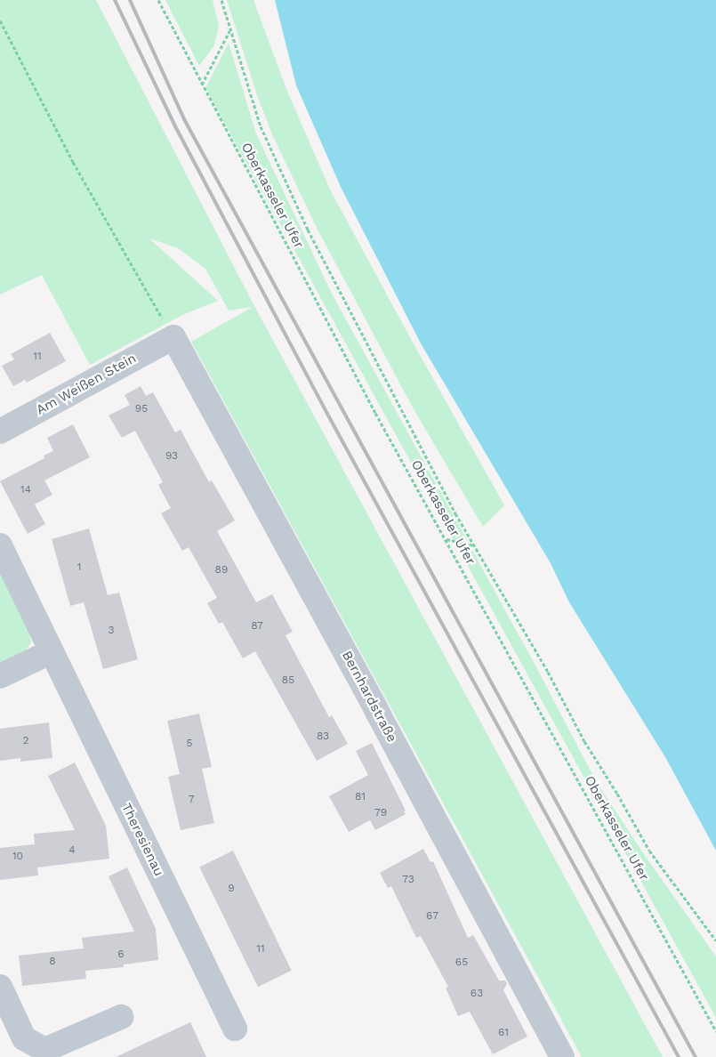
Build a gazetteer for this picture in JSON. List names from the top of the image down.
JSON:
{
  "streets": {
    "street": ["Am Weißen Stein", "Bernhardstraße", "Theresienau"],
    "path": ["Oberkasseler Ufer"]
  },
  "crossings": [
    ["Am Weißen Stein", "Bernhardstraße"]
  ],
  "house_numbers": [
    "11",
    "95",
    "93",
    "14",
    "1",
    "89",
    "87",
    "3",
    "85",
    "83",
    "2",
    "5",
    "81",
    "7",
    "79",
    "4",
    "10",
    "73",
    "9",
    "67",
    "11",
    "6",
    "8",
    "65",
    "63",
    "61"
  ]
}
